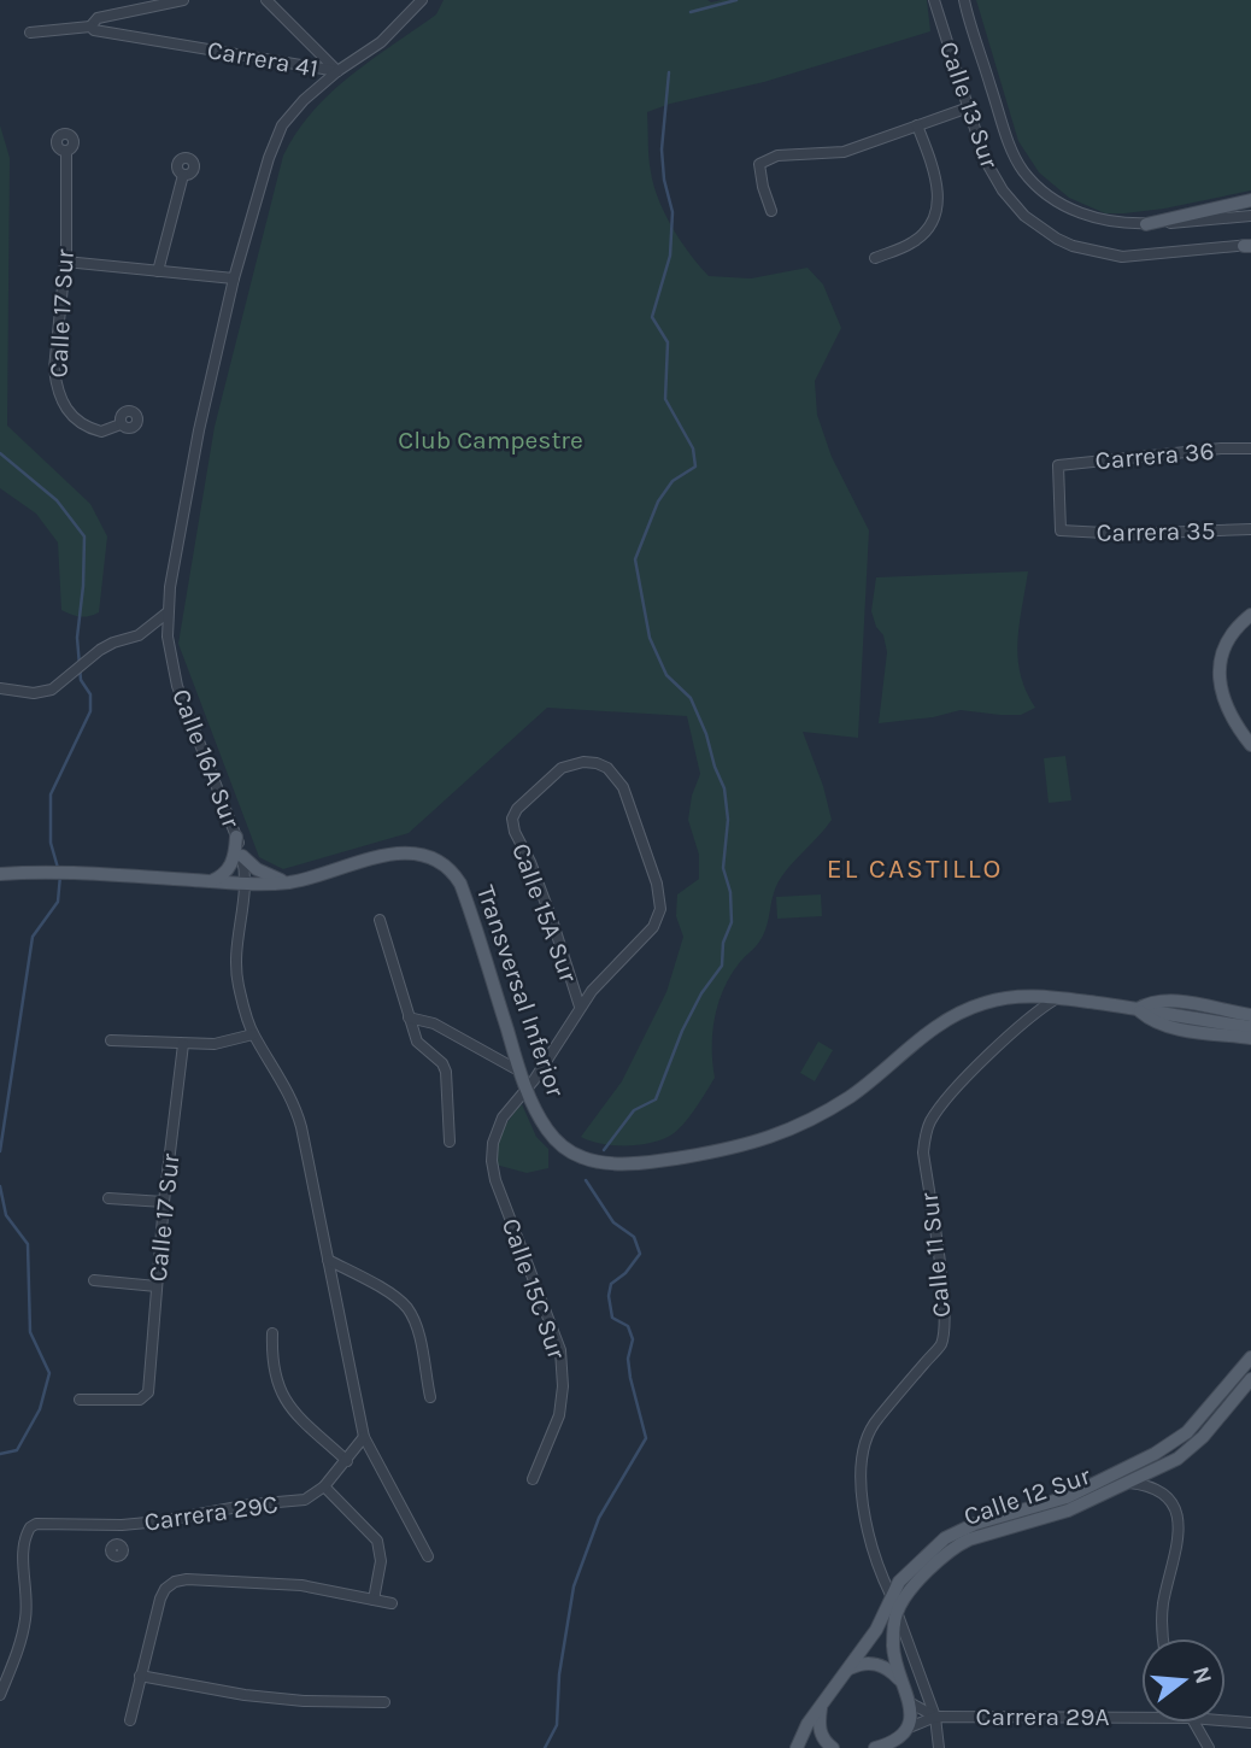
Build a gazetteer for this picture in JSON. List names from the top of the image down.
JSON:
{
  "streets": {
    "main road": ["Transversal Inferior", "Calle 12 Sur"],
    "street": [
      "Carrera 41",
      "Calle 13 Sur",
      "Calle 17 Sur",
      "Carrera 36",
      "Carrera 35",
      "Calle 16A Sur",
      "Calle 15A Sur",
      "Calle 11 Sur",
      "Calle 15C Sur",
      "Carrera 29C",
      "Carrera 29A"
    ]
  },
  "crossings": [
    ["Carrera 41", "Calle 16A Sur"],
    ["Carrera 36", "Carrera 35"],
    ["Calle 16A Sur", "Transversal Inferior"],
    ["Calle 16A Sur", "Carrera 29C"],
    ["Calle 15A Sur", "Calle 15C Sur"],
    ["Transversal Inferior", "Calle 11 Sur"],
    ["Transversal Inferior", "Calle 15C Sur"],
    ["Calle 11 Sur", "Calle 12 Sur"]
  ],
  "districts": ["EL CASTILLO"],
  "parks": ["Club Campestre"],
  "north": "right"
}
